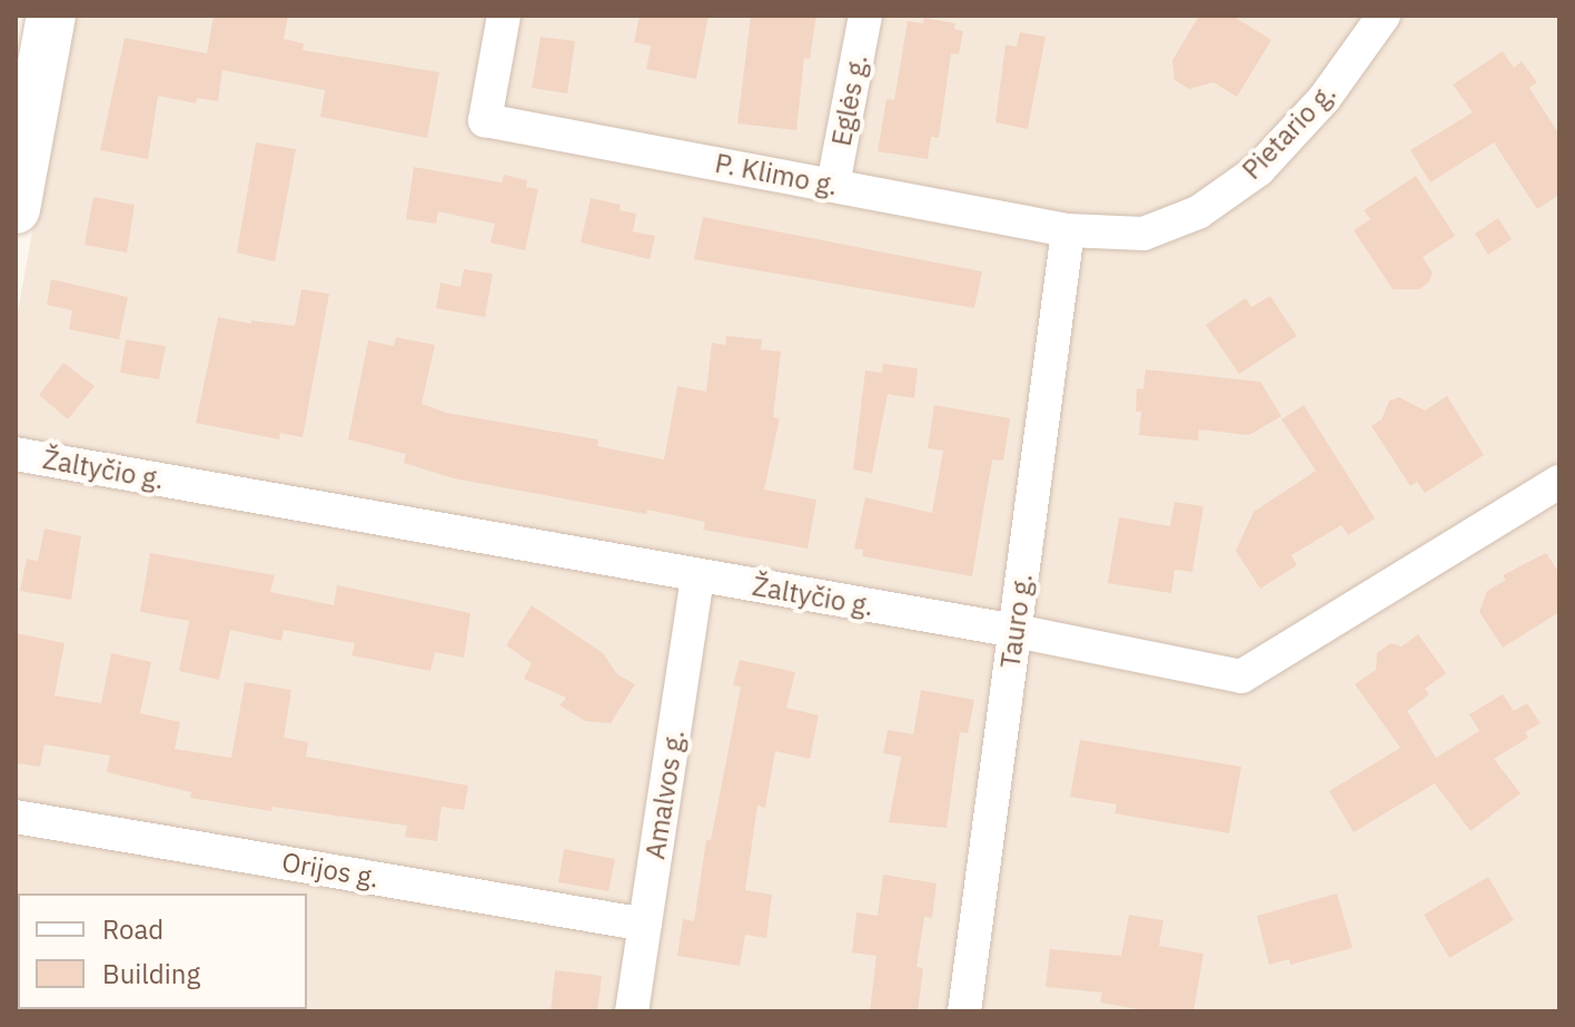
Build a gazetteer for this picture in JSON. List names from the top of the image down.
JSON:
{
  "streets": {
    "street": [
      "Eglės g.",
      "Pietario g.",
      "P. Klimo g.",
      "Žaltyčio g.",
      "Tauro g.",
      "Amalvos g.",
      "Orijos g."
    ]
  },
  "crossings": [
    ["Eglės g.", "P. Klimo g."],
    ["Pietario g.", "P. Klimo g."],
    ["Pietario g.", "Tauro g."],
    ["P. Klimo g.", "Tauro g."],
    ["Žaltyčio g.", "Tauro g."],
    ["Žaltyčio g.", "Amalvos g."],
    ["Amalvos g.", "Orijos g."]
  ],
  "legend": ["Road", "Building"]
}
